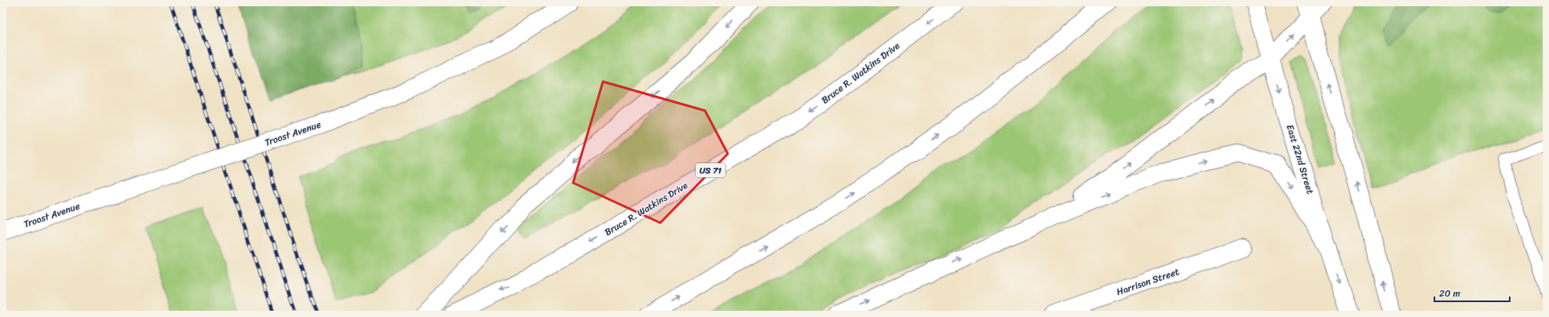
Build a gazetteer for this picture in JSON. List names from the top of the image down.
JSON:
{
  "streets": {
    "main road": [
      "Bruce R. Watkins Drive",
      "Troost Avenue",
      "East 22nd Street",
      "US 71",
      "Harrison Street"
    ]
  },
  "scale_bar": "20 m"
}
